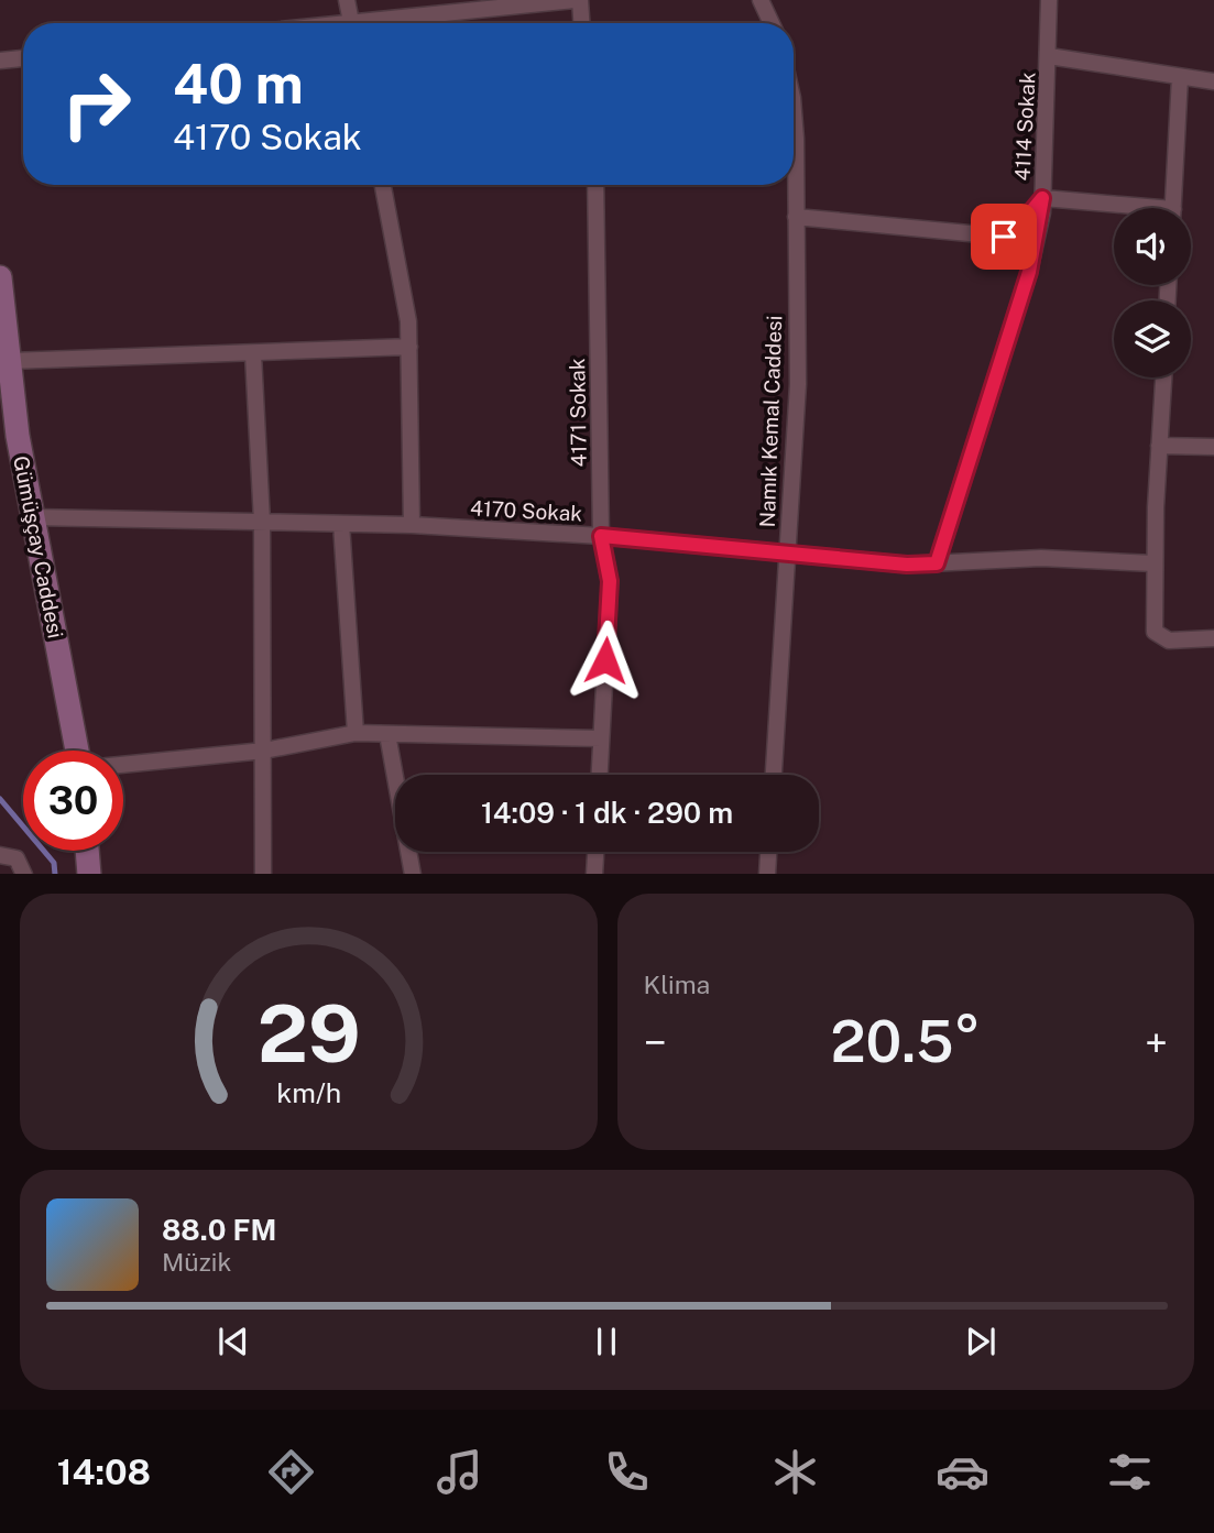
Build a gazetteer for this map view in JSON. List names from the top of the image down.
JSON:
{
  "streets": {
    "street": [
      "4114 Sokak",
      "4171 Sokak",
      "Namık Kemal Caddesi",
      "4170 Sokak",
      "Gümüşçay Caddesi"
    ]
  },
  "crossings": [
    ["4114 Sokak", "4170 Sokak"],
    ["4171 Sokak", "4170 Sokak"],
    ["Namık Kemal Caddesi", "4170 Sokak"],
    ["4170 Sokak", "Gümüşçay Caddesi"]
  ],
  "page": {
    "turn": ["40 m", "4170 Sokak"],
    "limit": "30",
    "trip": "14:09 · 1 dk · 290 m",
    "tile": "Klima",
    "heat": ["−", "20.5°", "+"],
    "song": ["88.0 FM", "Müzik"],
    "tabs": "14:08",
    "gauge": ["29", "km/h"]
  }
}
